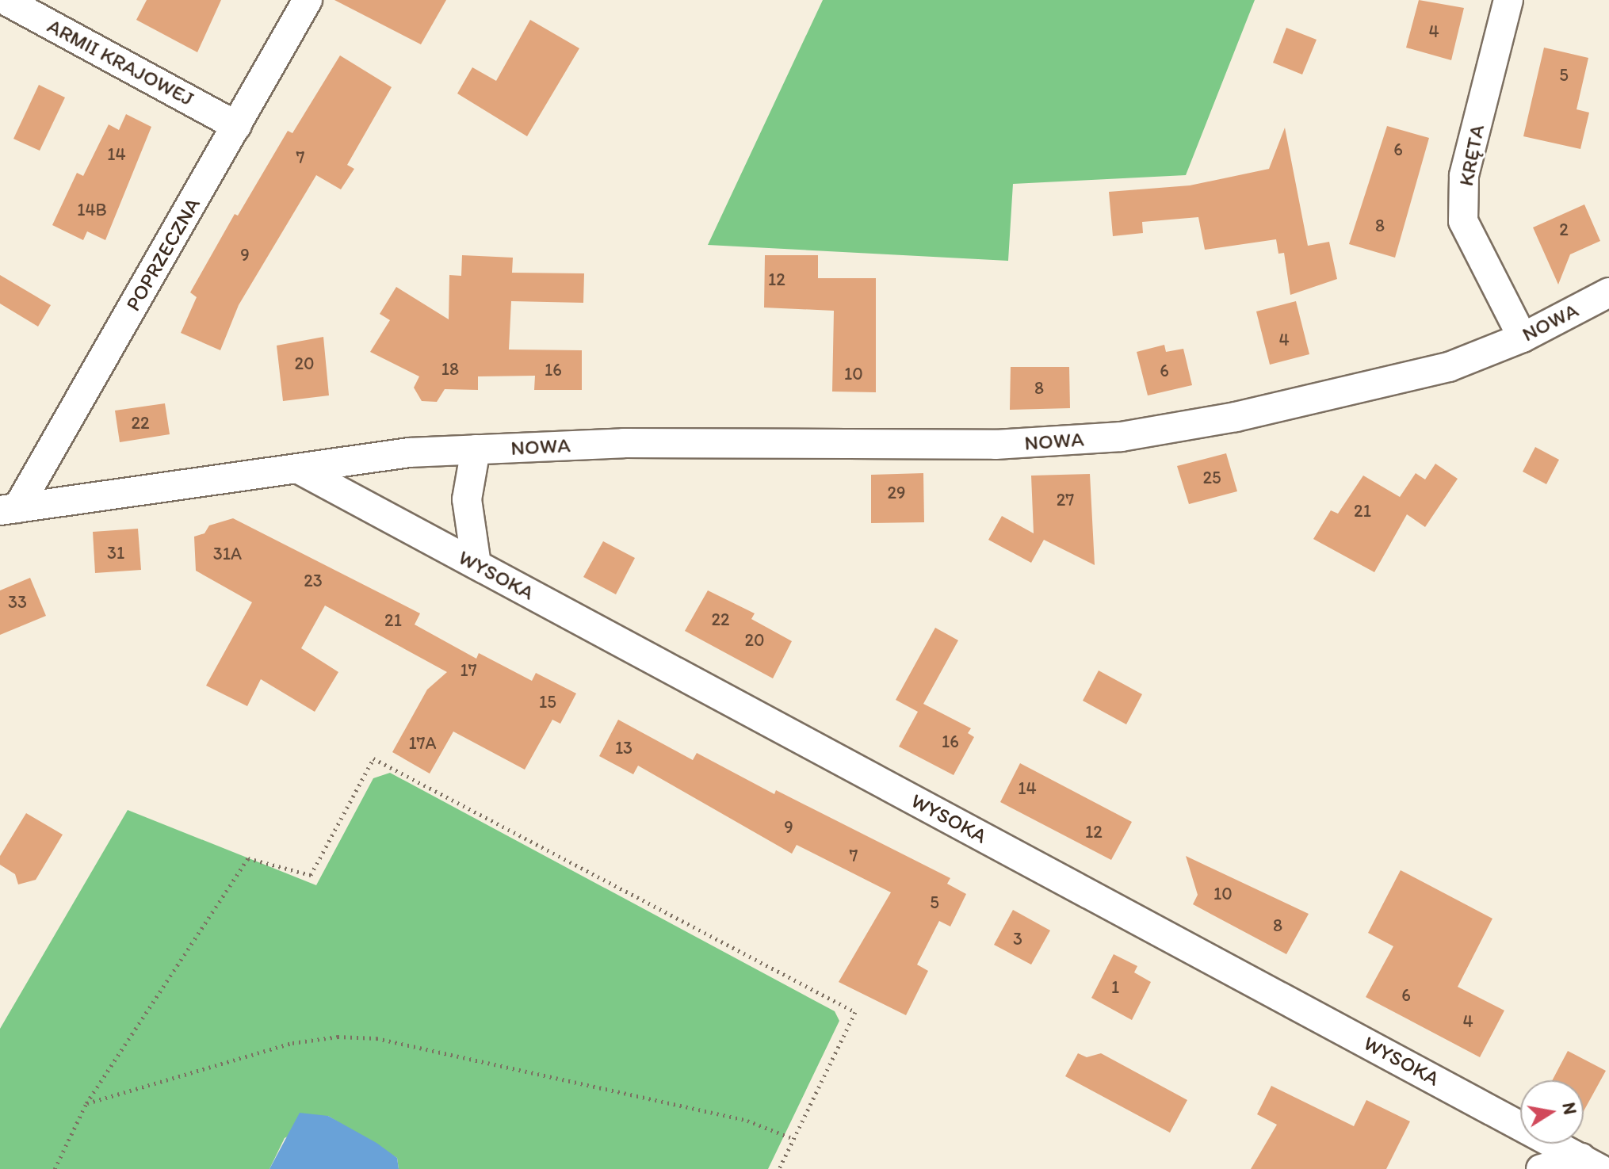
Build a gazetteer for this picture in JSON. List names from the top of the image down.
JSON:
{
  "streets": {
    "street": [
      "ARMII KRAJOWEJ",
      "KRĘTA",
      "POPRZECZNA",
      "NOWA",
      "WYSOKA"
    ]
  },
  "crossings": [
    ["ARMII KRAJOWEJ", "POPRZECZNA"],
    ["KRĘTA", "NOWA"],
    ["POPRZECZNA", "NOWA"],
    ["NOWA", "WYSOKA"]
  ],
  "house_numbers": [
    "4",
    "5",
    "6",
    "14",
    "7",
    "14B",
    "8",
    "2",
    "9",
    "12",
    "4",
    "20",
    "18",
    "16",
    "6",
    "10",
    "8",
    "22",
    "25",
    "29",
    "27",
    "21",
    "31",
    "31A",
    "23",
    "33",
    "22",
    "21",
    "20",
    "17",
    "15",
    "16",
    "17A",
    "13",
    "14",
    "9",
    "12",
    "7",
    "10",
    "5",
    "8",
    "3",
    "1",
    "6",
    "4"
  ],
  "north": "right"
}
